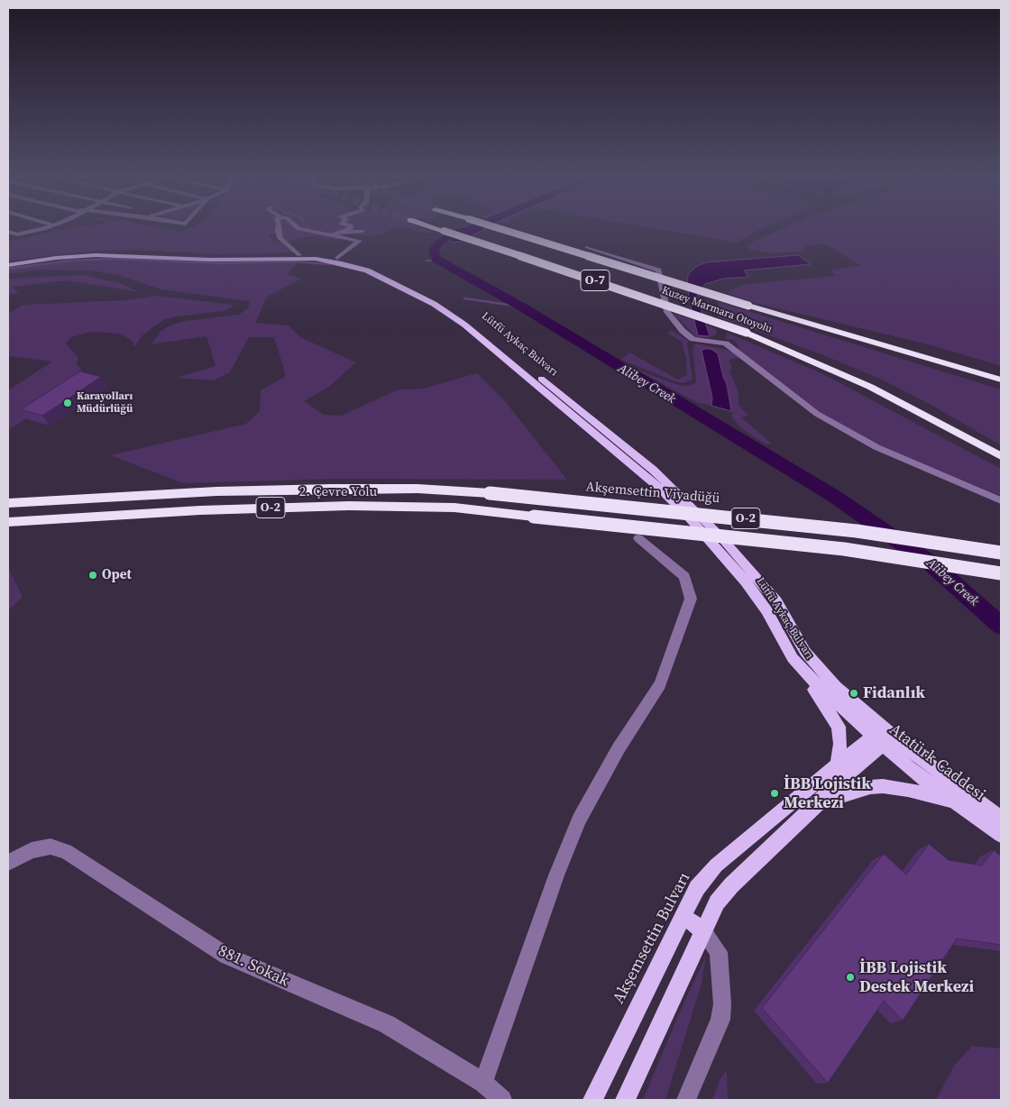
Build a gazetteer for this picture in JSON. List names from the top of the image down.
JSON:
{
  "streets": {
    "highway": [
      "O-7",
      "Kuzey Marmara Otoyolu",
      "2. Çevre Yolu",
      "Akşemsettin Viyadüğü",
      "O-2"
    ],
    "main road": ["Lütfü Aykaç Bulvarı", "Atatürk Caddesi", "Akşemsettin Bulvarı"],
    "street": ["881. Sokak"]
  },
  "crossings": [
    ["Lütfü Aykaç Bulvarı", "Atatürk Caddesi"],
    ["Lütfü Aykaç Bulvarı", "Akşemsettin Bulvarı"],
    ["2. Çevre Yolu", "Akşemsettin Viyadüğü"],
    ["Atatürk Caddesi", "Akşemsettin Bulvarı"]
  ],
  "water": ["Alibey Creek"],
  "places": [
    "Karayolları Müdürlüğü",
    "Opet",
    "Fidanlık",
    "İBB Lojistik Merkezi",
    "İBB Lojistik Destek Merkezi"
  ]
}
